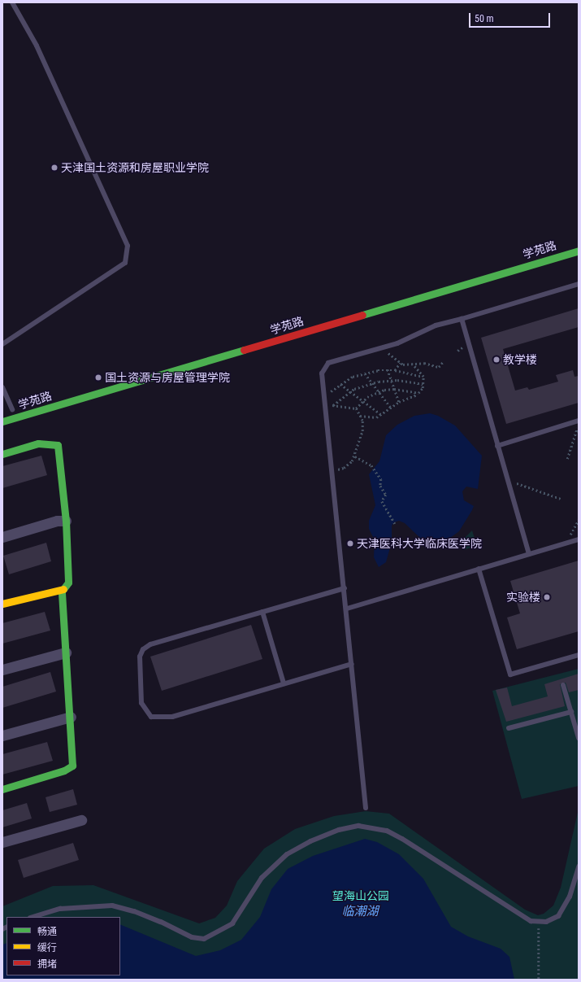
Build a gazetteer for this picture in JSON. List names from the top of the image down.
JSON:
{
  "streets": {
    "street": ["学苑路"]
  },
  "water": ["临潮湖"],
  "parks": ["望海山公园"],
  "places": [
    "天津国土资源和房屋职业学院",
    "教学楼",
    "国土资源与房屋管理学院",
    "天津医科大学临床医学院",
    "实验楼"
  ],
  "legend": ["畅通", "缓行", "拥堵"],
  "scale_bar": "50 m"
}
